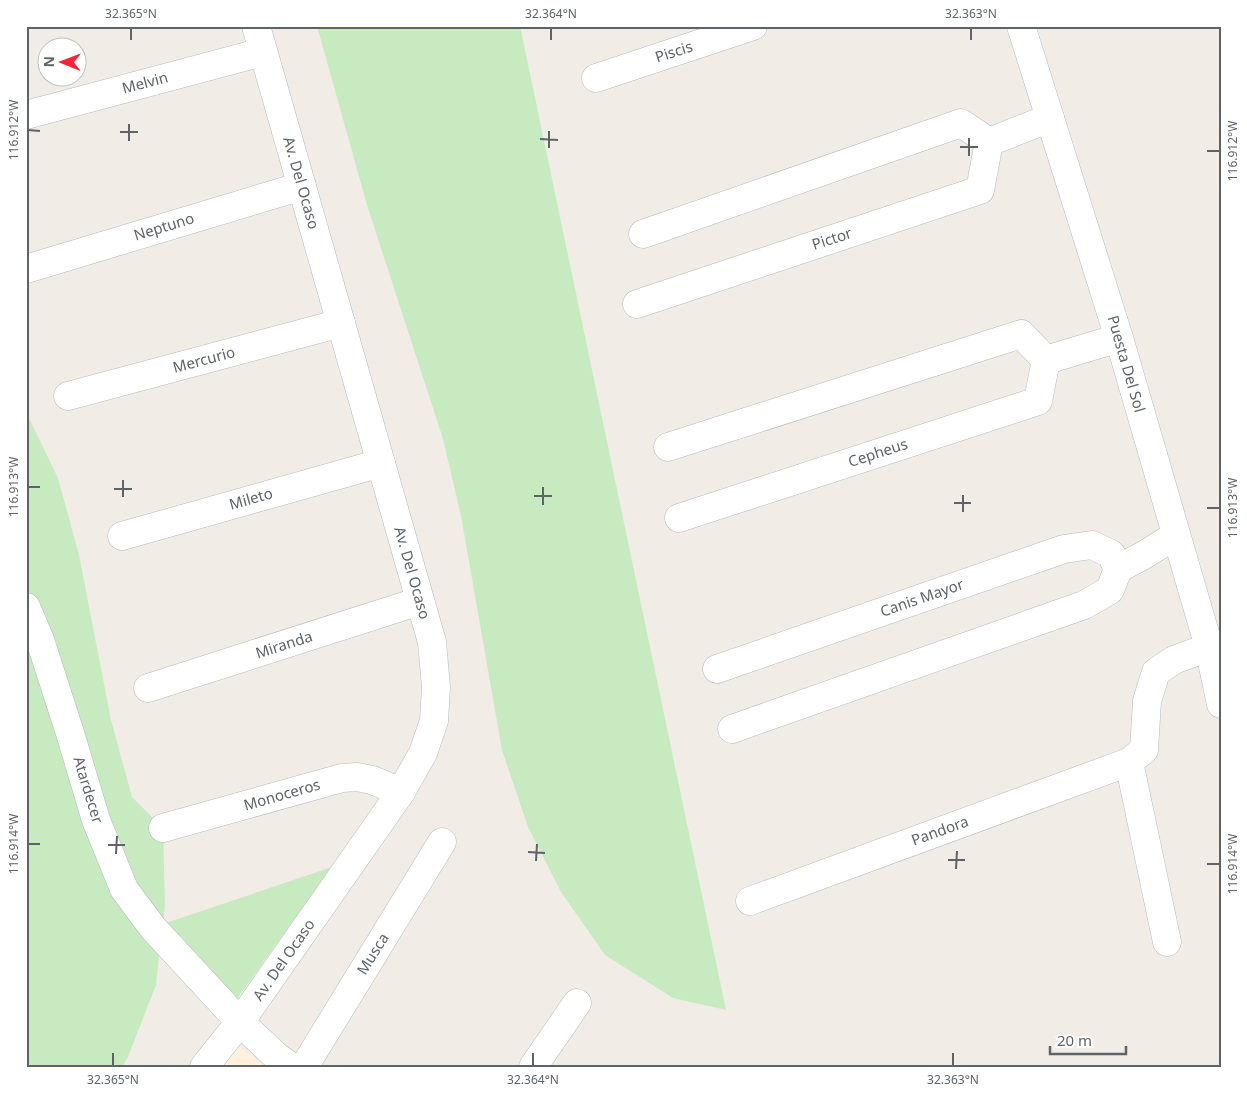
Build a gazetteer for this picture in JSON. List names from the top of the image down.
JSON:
{
  "streets": {
    "street": [
      "Piscis",
      "Melvin",
      "Av. Del Ocaso",
      "Neptuno",
      "Pictor",
      "Mercurio",
      "Puesta Del Sol",
      "Cepheus",
      "Mileto",
      "Canis Mayor",
      "Miranda",
      "Atardecer",
      "Monoceros",
      "Pandora",
      "Musca"
    ]
  },
  "crossings": [
    ["Melvin", "Av. Del Ocaso"],
    ["Av. Del Ocaso", "Neptuno"],
    ["Av. Del Ocaso", "Mercurio"],
    ["Av. Del Ocaso", "Mileto"],
    ["Av. Del Ocaso", "Miranda"],
    ["Av. Del Ocaso", "Atardecer"],
    ["Av. Del Ocaso", "Monoceros"],
    ["Puesta Del Sol", "Pandora"]
  ],
  "scale_bar": "20 m",
  "north": "left",
  "coordinates": [
    "32.365°N",
    "32.364°N",
    "32.363°N",
    "116.912°W",
    "116.913°W",
    "116.914°W"
  ]
}
